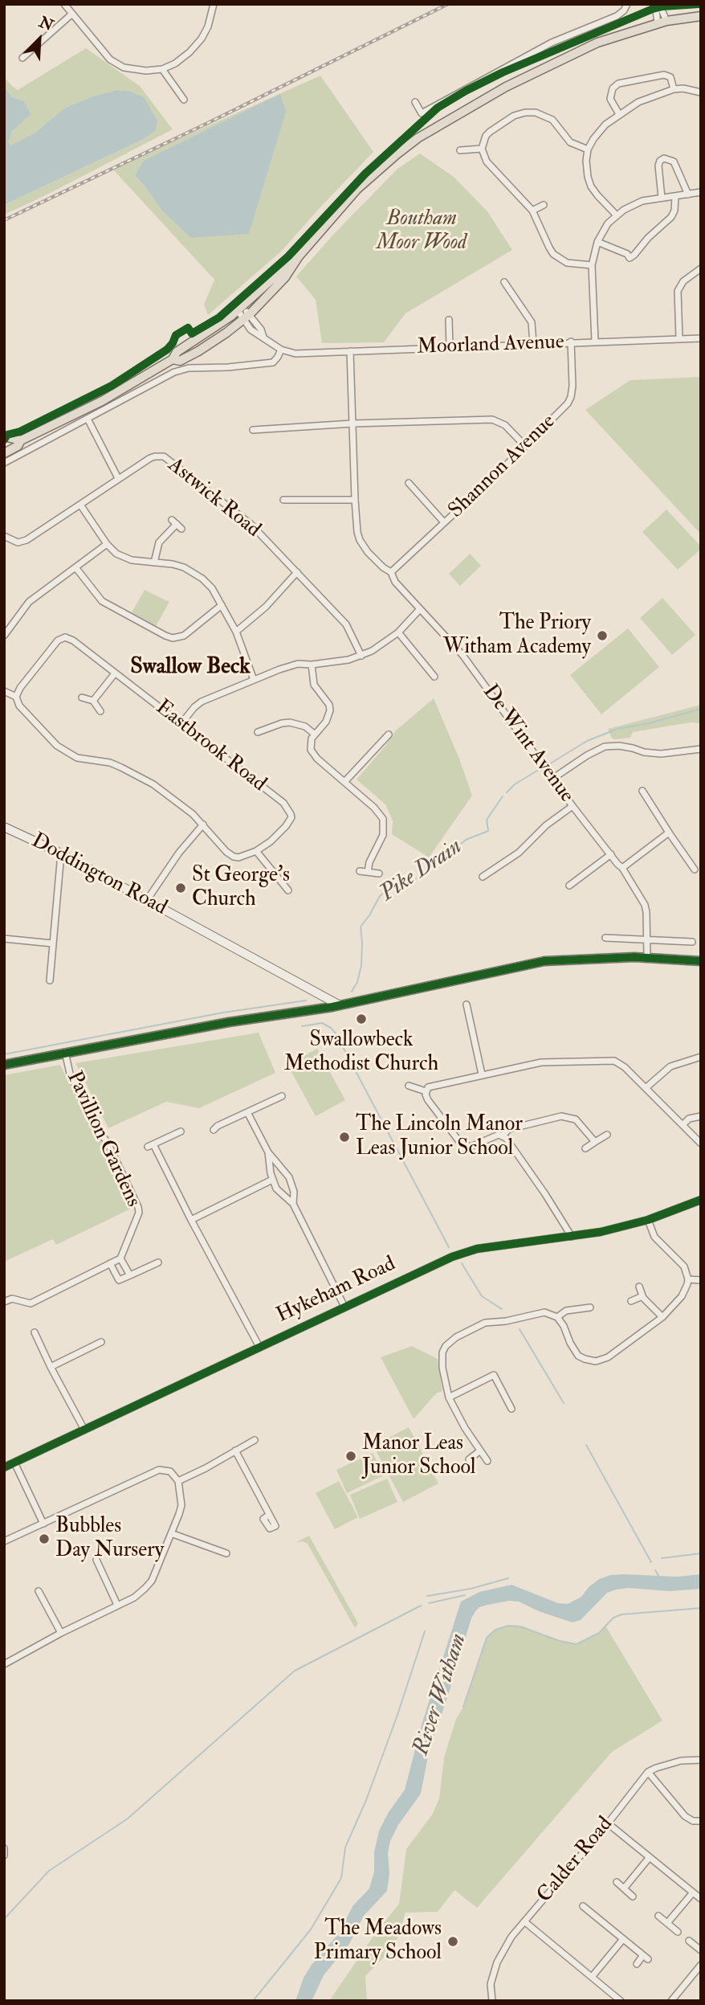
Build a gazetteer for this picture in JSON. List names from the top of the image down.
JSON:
{
  "streets": {
    "main road": ["Doddington Road"],
    "street": [
      "Moorland Avenue",
      "Shannon Avenue",
      "Astwick Road",
      "De Wint Avenue",
      "Eastbrook Road",
      "Pavillion Gardens",
      "Hykeham Road",
      "Calder Road"
    ]
  },
  "crossings": [
    ["Moorland Avenue", "Shannon Avenue"],
    ["Moorland Avenue", "De Wint Avenue"],
    ["Shannon Avenue", "De Wint Avenue"]
  ],
  "districts": ["Swallow Beck"],
  "water": ["Pike Drain", "River Witham"],
  "parks": ["Boutham Moor Wood"],
  "places": [
    "The Priory Witham Academy",
    "St George's Church",
    "Swallowbeck Methodist Church",
    "The Lincoln Manor Leas Junior School",
    "Manor Leas Junior School",
    "Bubbles Day Nursery",
    "The Meadows Primary School"
  ],
  "north": "top right"
}
